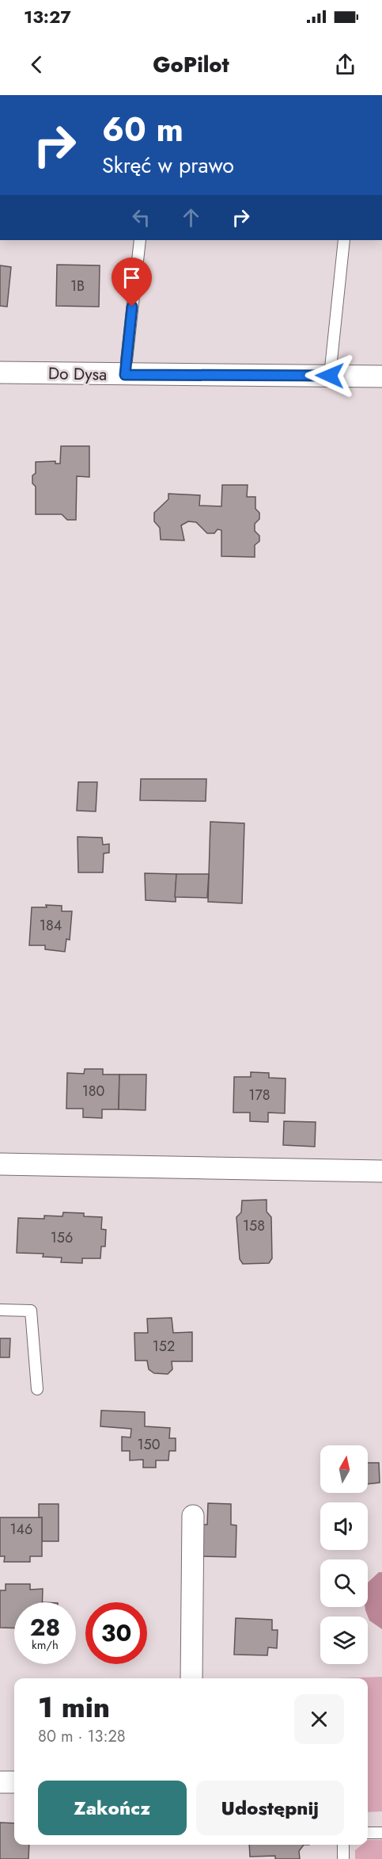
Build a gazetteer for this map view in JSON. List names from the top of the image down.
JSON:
{
  "streets": {
    "street": ["Do Dysa"]
  },
  "house_numbers": [
    "1B",
    "184",
    "180",
    "178",
    "158",
    "156",
    "152",
    "150",
    "146"
  ],
  "north": "top",
  "page": {
    "status": "13:27",
    "header": "GoPilot",
    "turn": ["60 m", "Skręć w prawo"],
    "speed": "28 km/h",
    "limit": "30",
    "heading": ["1 min", "80 m · 13:28"],
    "buttons": ["Zakończ", "Udostępnij"]
  }
}
